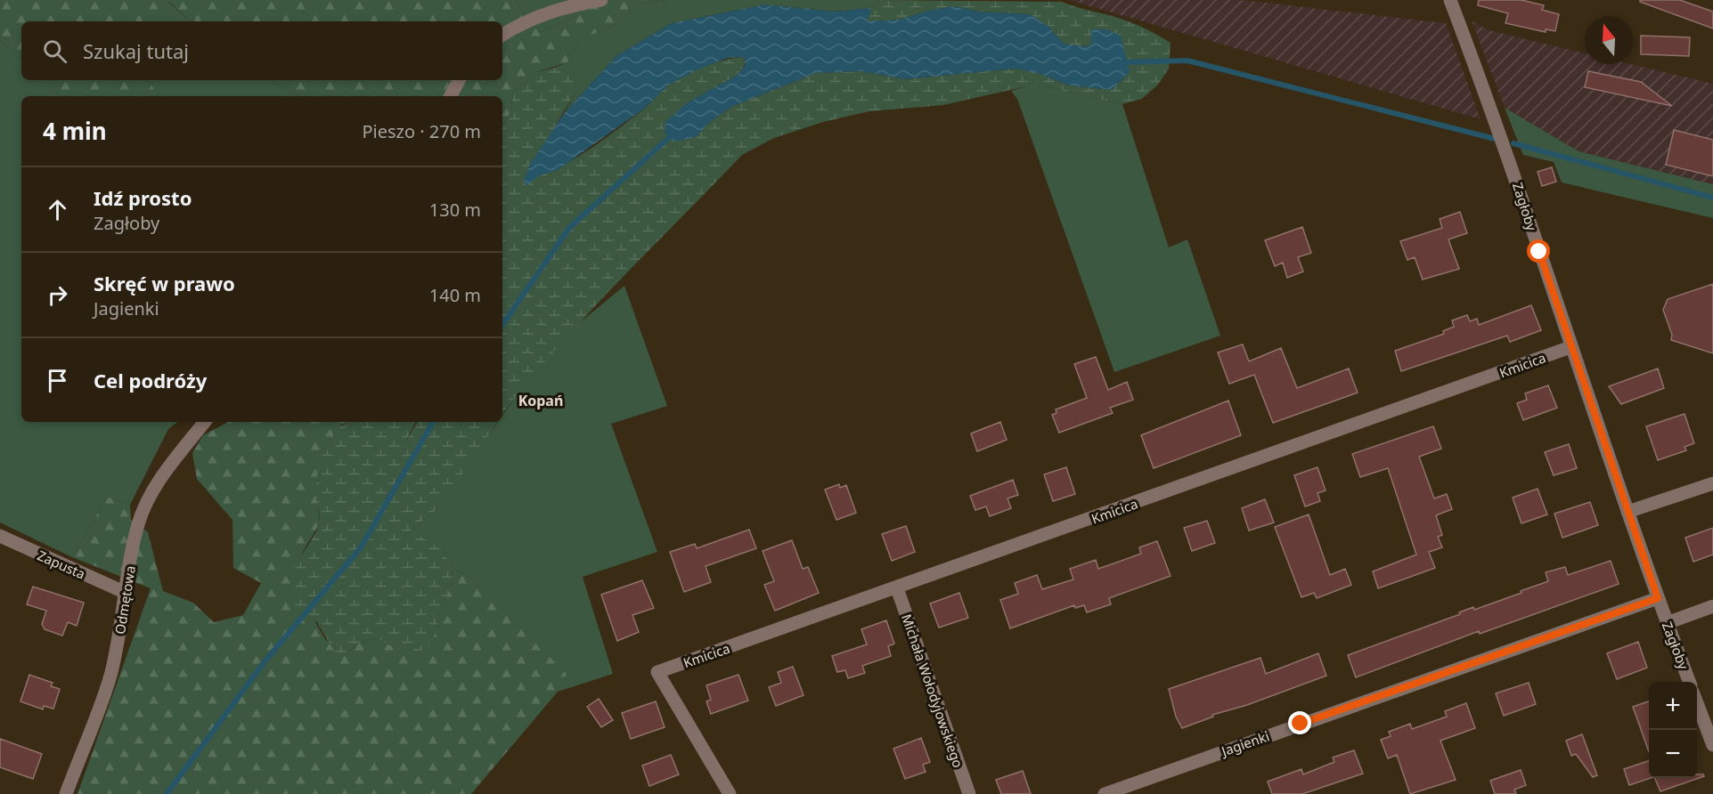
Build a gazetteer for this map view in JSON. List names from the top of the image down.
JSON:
{
  "streets": {
    "street": [
      "Zagłoby",
      "Kmicica",
      "Zapusta",
      "Odmętowa",
      "Michała Wołodyjowskiego",
      "Jagienki"
    ]
  },
  "crossings": [
    ["Zagłoby", "Kmicica"],
    ["Zagłoby", "Jagienki"],
    ["Kmicica", "Michała Wołodyjowskiego"],
    ["Zapusta", "Odmętowa"]
  ],
  "districts": ["Kopań"],
  "north": "top",
  "page": {
    "search": "Szukaj tutaj",
    "heading": ["4 min", "Pieszo · 270 m"],
    "list": [
      ["Idź prosto", "Zagłoby", "130 m"],
      ["Skręć w prawo", "Jagienki", "140 m"],
      "Cel podróży"
    ],
    "map_buttons": ["+", "−"]
  }
}
